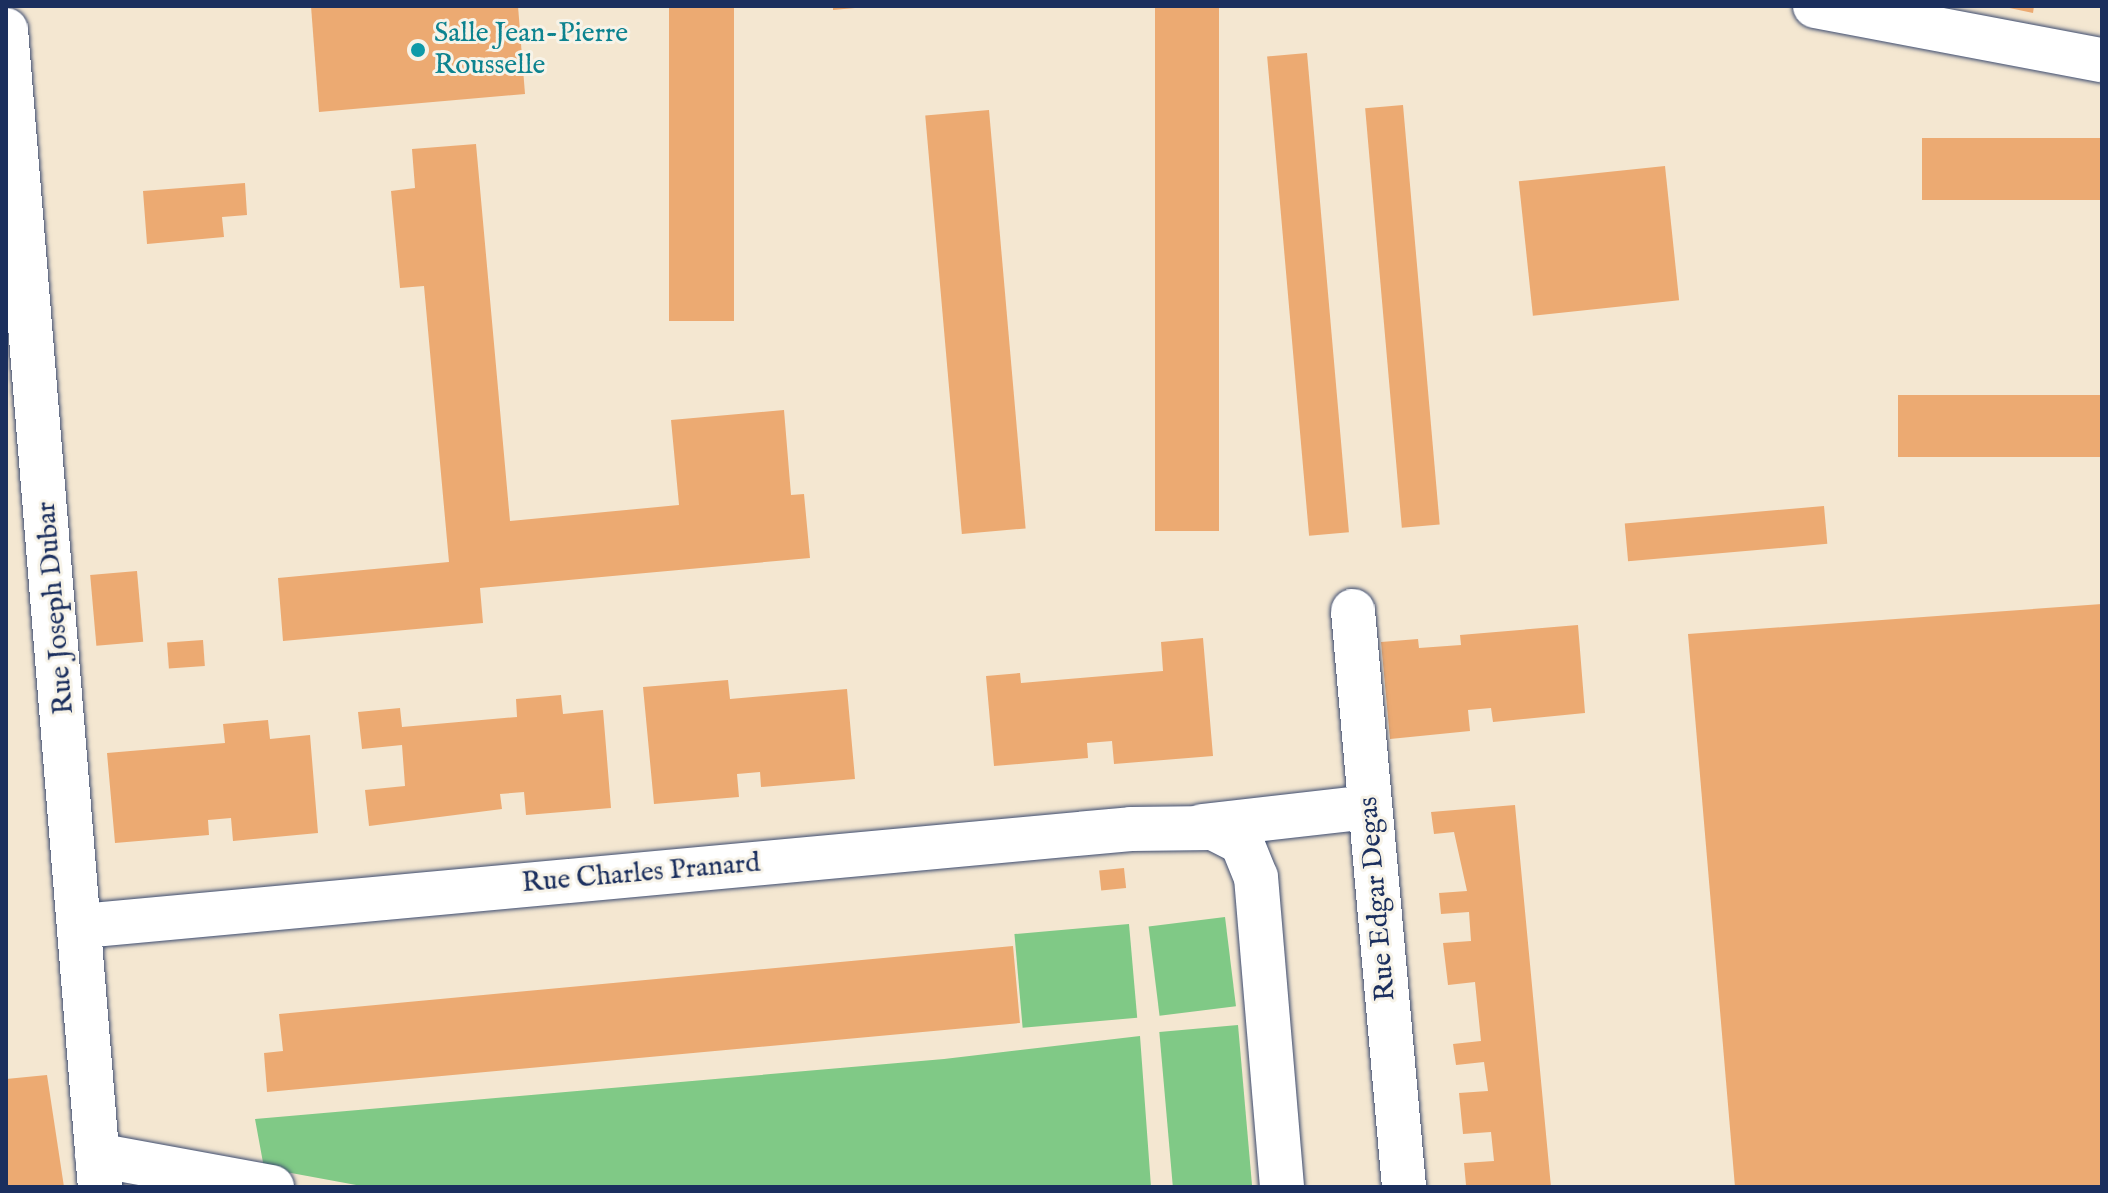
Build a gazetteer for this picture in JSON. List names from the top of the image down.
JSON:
{
  "streets": {
    "street": ["Rue Joseph Dubar", "Rue Charles Pranard", "Rue Edgar Degas"]
  },
  "crossings": [
    ["Rue Joseph Dubar", "Rue Charles Pranard"],
    ["Rue Charles Pranard", "Rue Edgar Degas"]
  ],
  "places": ["Salle Jean-Pierre Rousselle"]
}
